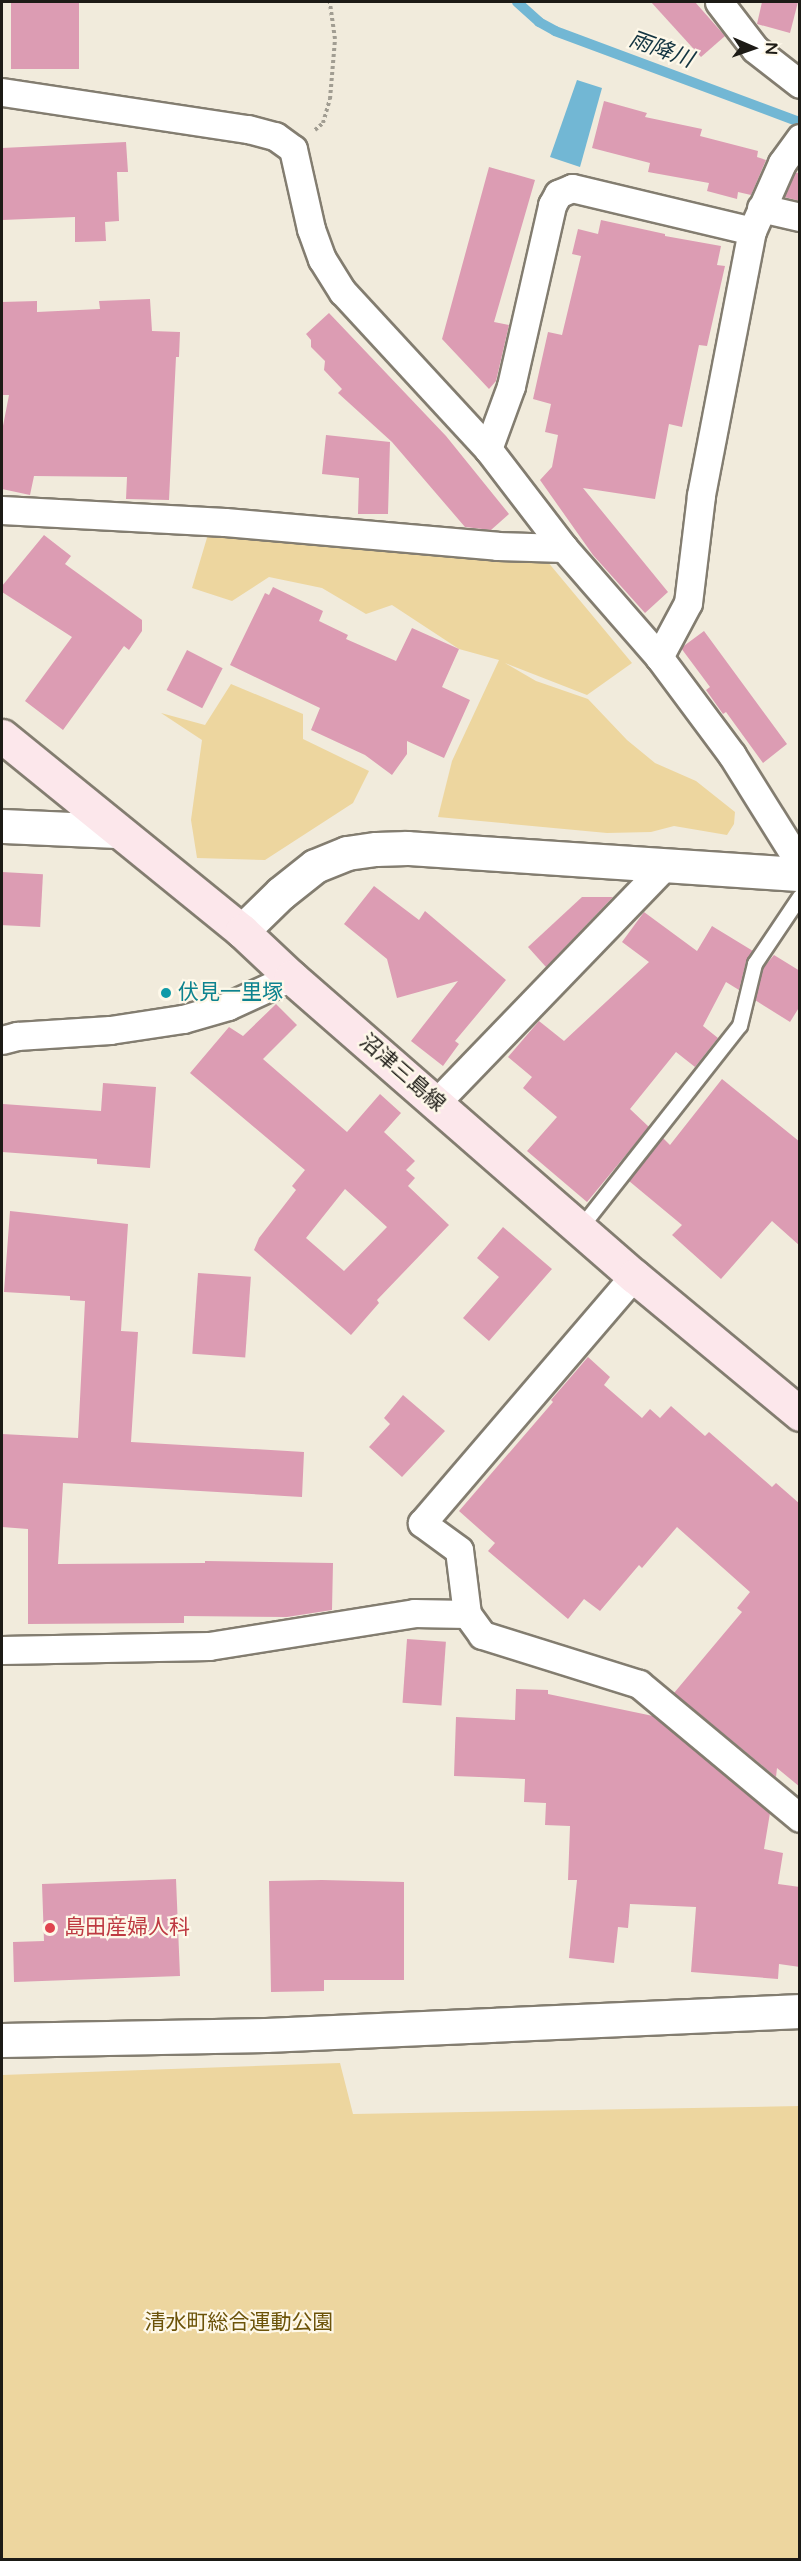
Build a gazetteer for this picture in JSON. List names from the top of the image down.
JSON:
{
  "streets": {
    "main road": ["沼津三島線"]
  },
  "water": ["雨降川"],
  "parks": ["清水町総合運動公園"],
  "places": ["伏見一里塚", "島田産婦人科"],
  "north": "right"
}
